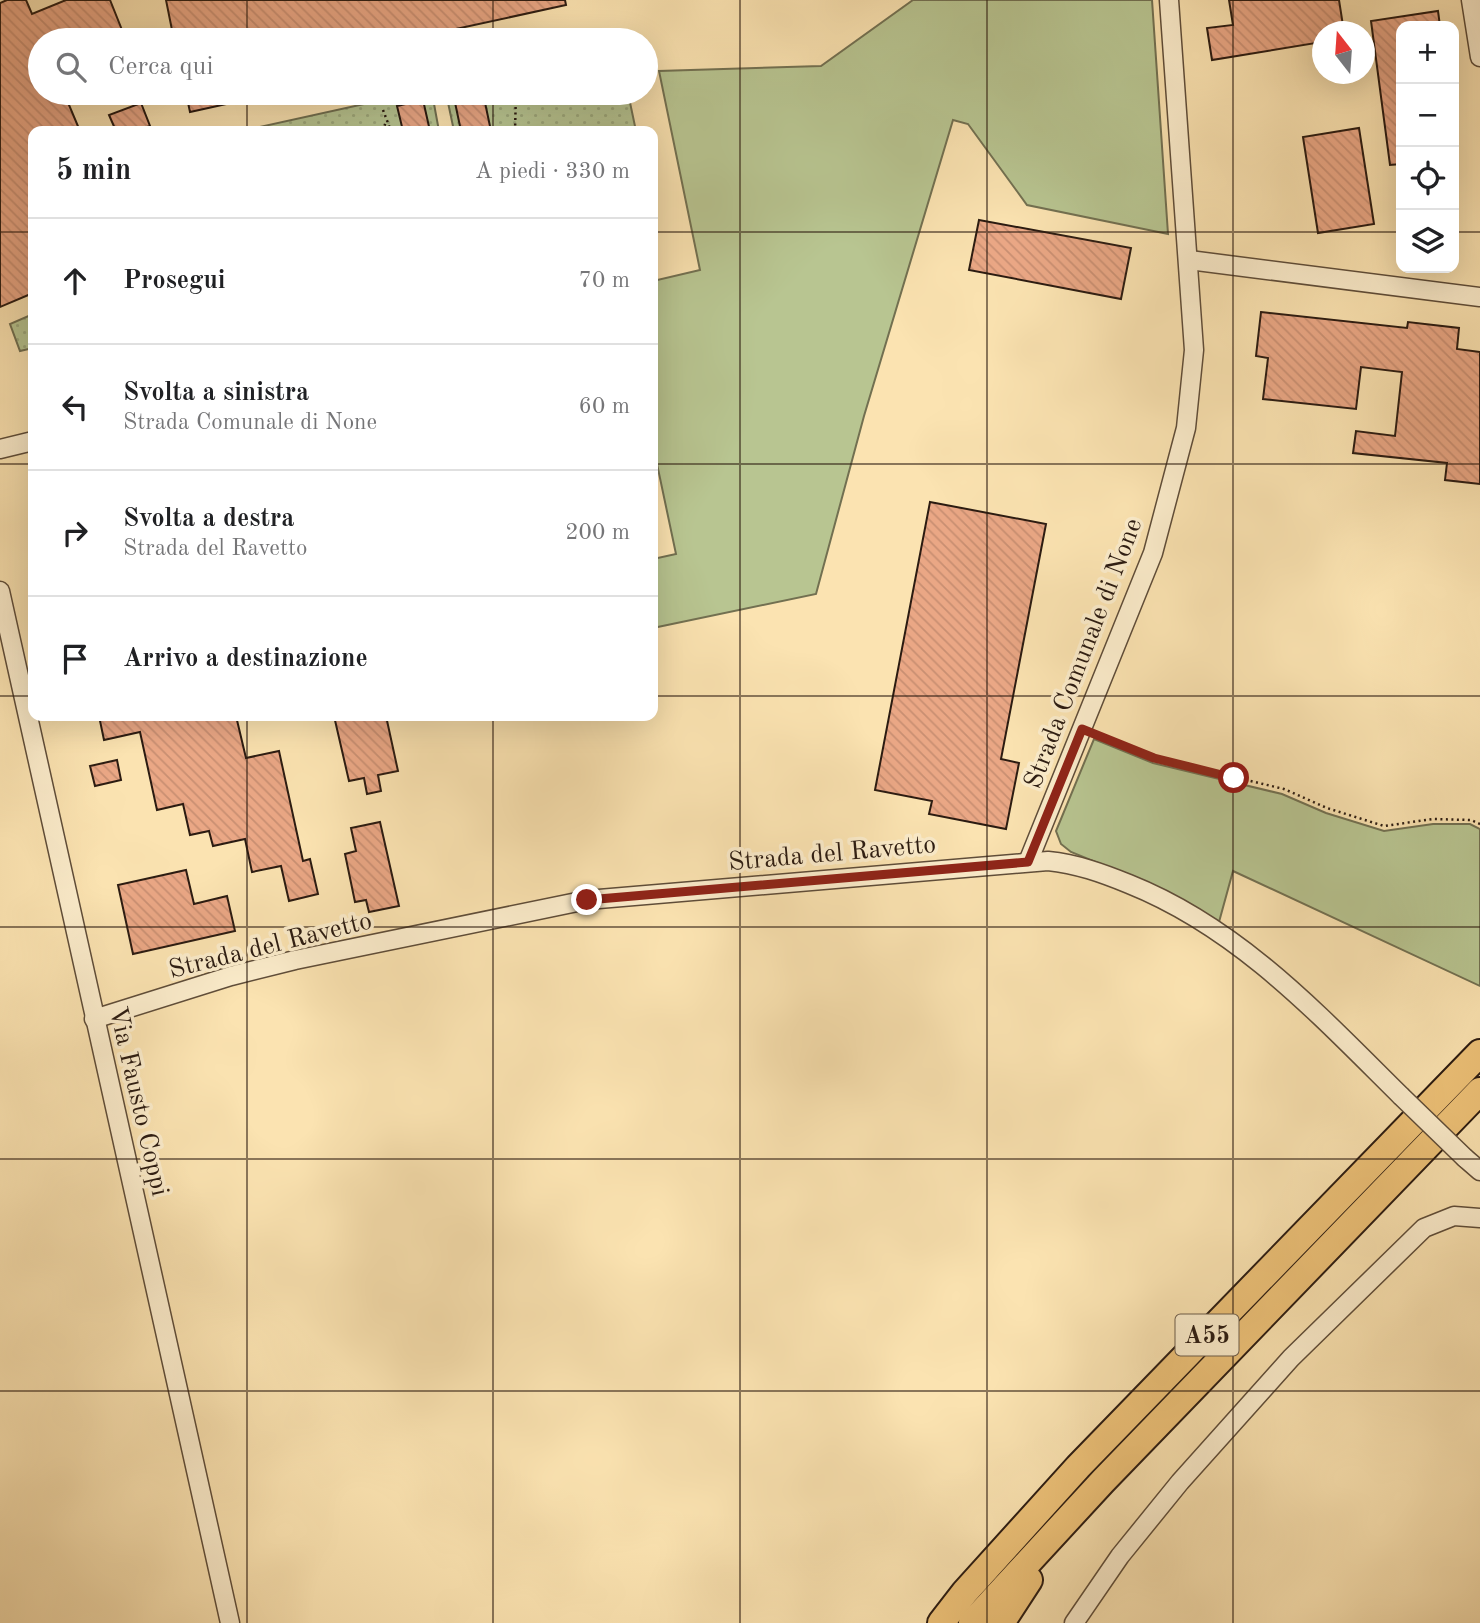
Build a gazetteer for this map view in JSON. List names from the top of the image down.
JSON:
{
  "streets": {
    "highway": ["A55"],
    "street": ["Strada Comunale di None", "Strada del Ravetto", "Via Fausto Coppi"]
  },
  "crossings": [
    ["Strada Comunale di None", "Strada del Ravetto"],
    ["Strada del Ravetto", "Via Fausto Coppi"]
  ],
  "north": "top",
  "page": {
    "map_buttons": ["+", "−"],
    "search": "Cerca qui",
    "heading": ["5 min", "A piedi · 330 m"],
    "list": [
      ["Prosegui", "70 m"],
      ["Svolta a sinistra", "Strada Comunale di None", "60 m"],
      ["Svolta a destra", "Strada del Ravetto", "200 m"],
      "Arrivo a destinazione"
    ]
  }
}
